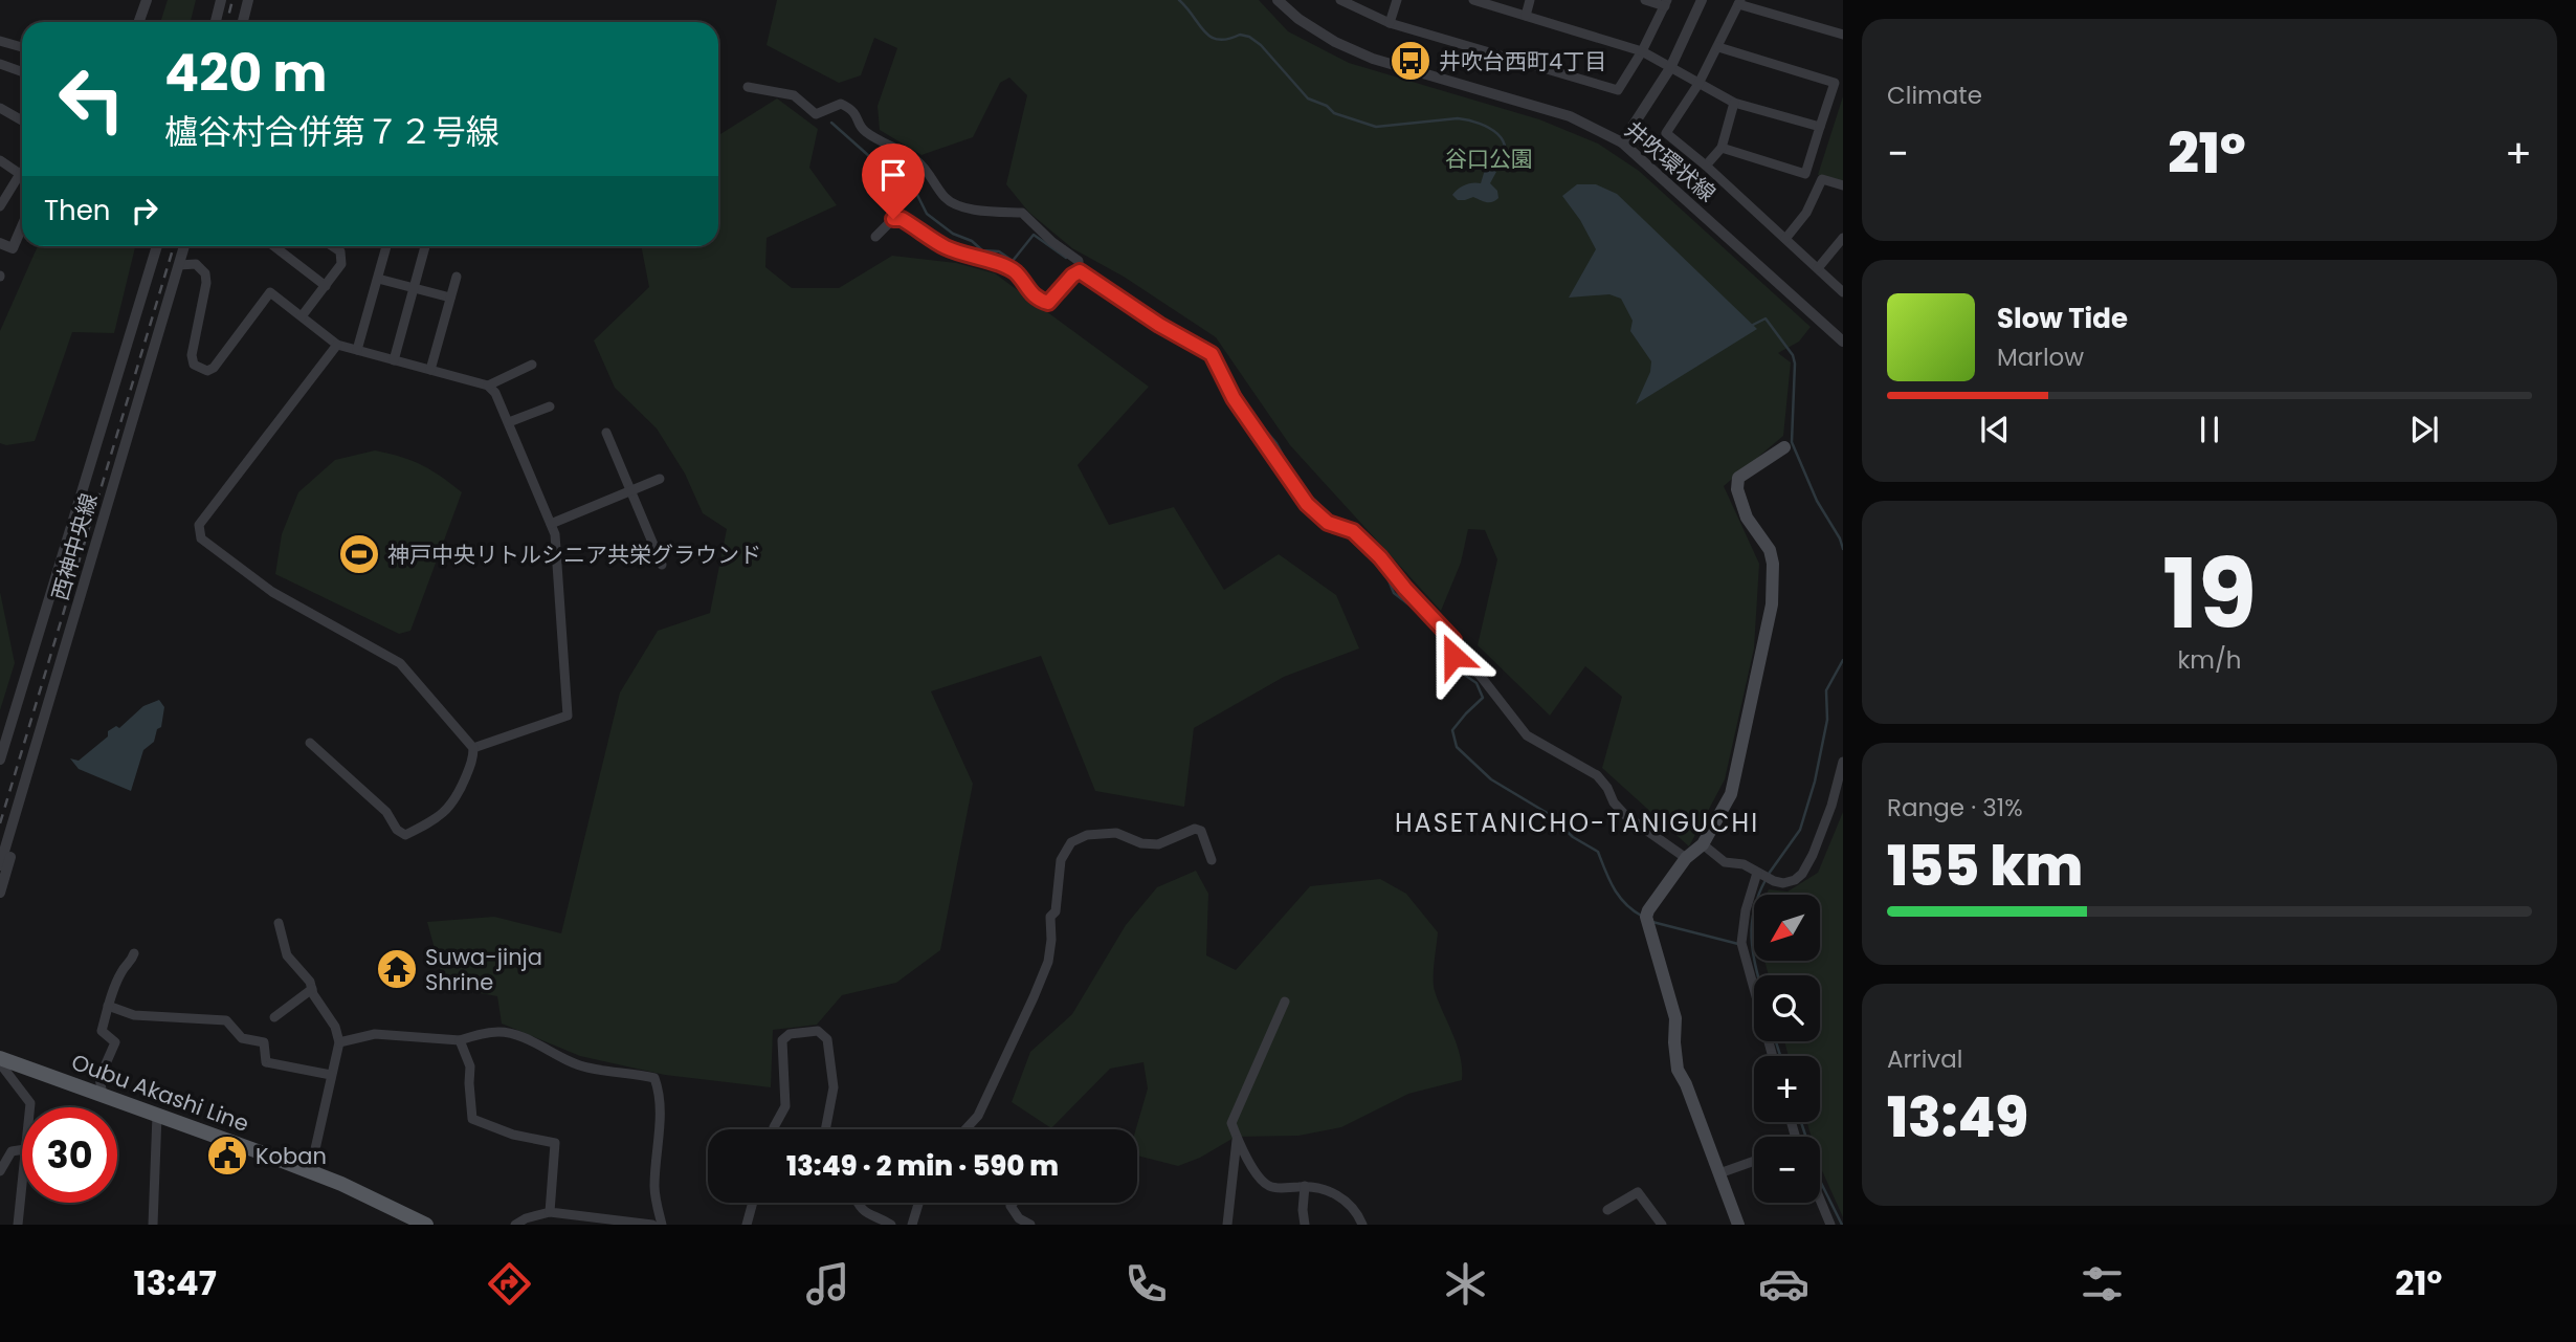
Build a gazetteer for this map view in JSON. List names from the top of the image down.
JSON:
{
  "streets": {
    "main road": ["Oubu Akashi Line"],
    "street": ["井吹環状線", "西神中央線"]
  },
  "districts": ["HASETANICHO-TANIGUCHI"],
  "parks": ["谷口公園"],
  "places": {
    "bus stop": ["井吹台西町4丁目"],
    "sports": ["神戸中央リトルシニア共栄グラウンド"],
    "temple": ["Suwa-jinja Shrine"],
    "public building": ["Koban"]
  },
  "north": "bottom left",
  "page": {
    "tile": [
      "Climate",
      ["19", "km/h"],
      ["Range · 31%", "155 km"],
      ["Arrival", "13:49"]
    ],
    "turn": ["420 m", "櫨谷村合併第７２号線"],
    "heat": ["−", "21°", "+"],
    "then": "Then",
    "song": ["Slow Tide", "Marlow"],
    "map_buttons": ["+", "−"],
    "limit": "30",
    "trip": "13:49 · 2 min · 590 m",
    "tabs": ["13:47", "21°"]
  }
}
